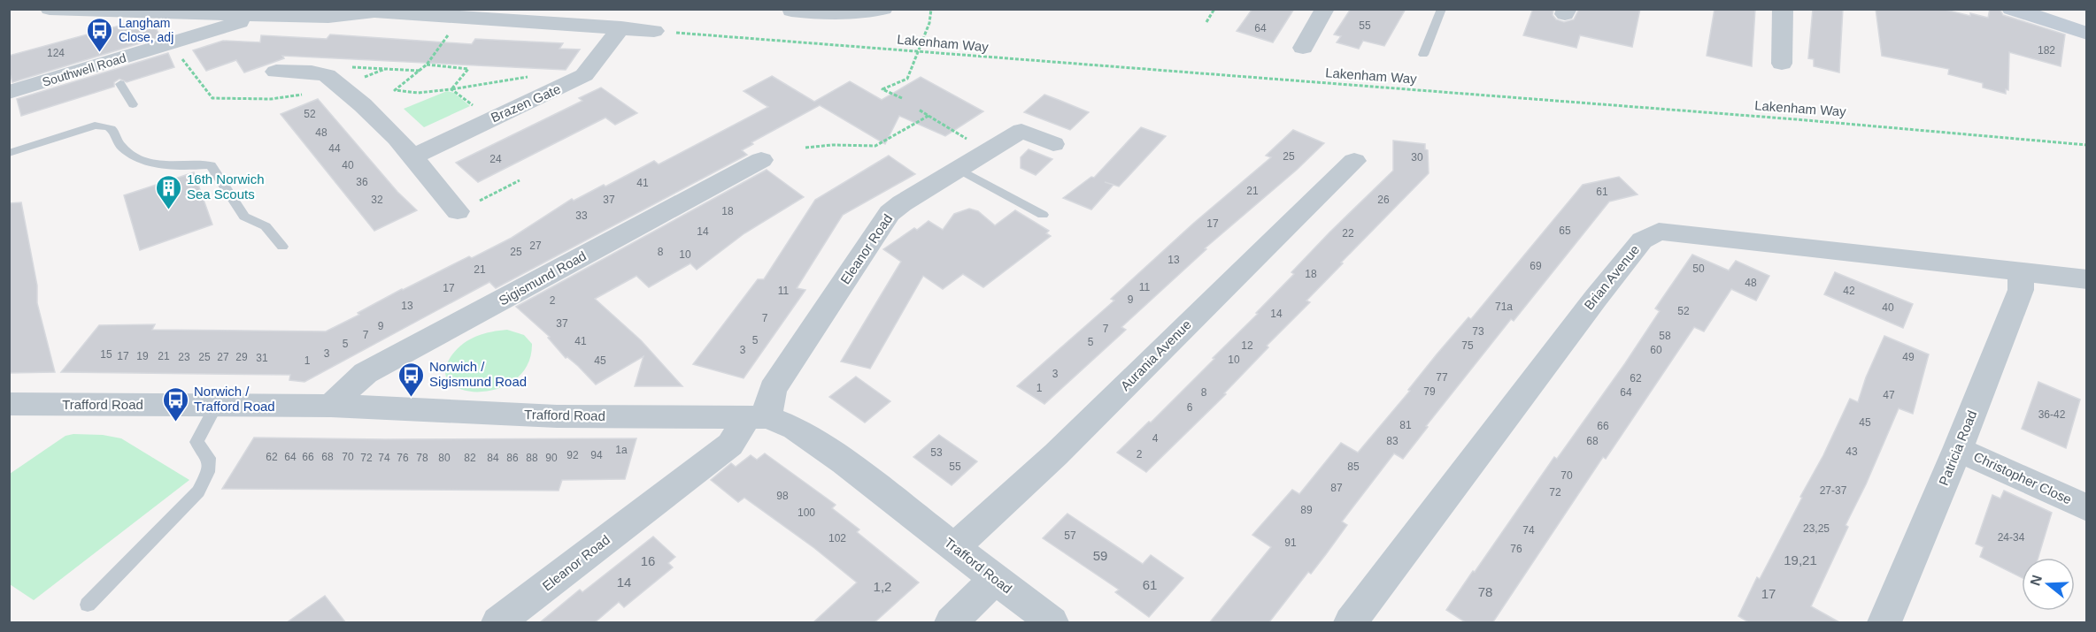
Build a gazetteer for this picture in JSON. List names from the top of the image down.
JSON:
{
  "streets": {
    "street": [
      "Southwell Road",
      "Brazen Gate",
      "Eleanor Road",
      "Brian Avenue",
      "Sigismund Road",
      "Aurania Avenue",
      "Trafford Road",
      "Patricia Road",
      "Christopher Close"
    ],
    "path": ["Lakenham Way"]
  },
  "crossings": [
    ["Eleanor Road", "Trafford Road"],
    ["Brian Avenue", "Patricia Road"],
    ["Sigismund Road", "Trafford Road"],
    ["Aurania Avenue", "Trafford Road"],
    ["Patricia Road", "Christopher Close"]
  ],
  "places": {
    "bus stop": ["Langham Close, adj", "Norwich / Sigismund Road", "Norwich / Trafford Road"],
    "building": ["16th Norwich Sea Scouts"]
  },
  "house_numbers": [
    "55",
    "64",
    "182",
    "124",
    "52",
    "48",
    "44",
    "25",
    "30",
    "24",
    "40",
    "36",
    "41",
    "21",
    "61",
    "32",
    "37",
    "26",
    "18",
    "33",
    "17",
    "65",
    "14",
    "22",
    "27",
    "25",
    "8",
    "10",
    "13",
    "69",
    "50",
    "21",
    "18",
    "48",
    "11",
    "17",
    "11",
    "42",
    "9",
    "2",
    "13",
    "71a",
    "40",
    "52",
    "14",
    "7",
    "37",
    "9",
    "7",
    "73",
    "7",
    "58",
    "5",
    "41",
    "5",
    "5",
    "12",
    "75",
    "3",
    "60",
    "3",
    "15",
    "17",
    "19",
    "21",
    "23",
    "25",
    "27",
    "29",
    "49",
    "31",
    "10",
    "1",
    "45",
    "3",
    "77",
    "62",
    "1",
    "79",
    "8",
    "64",
    "47",
    "6",
    "36-42",
    "45",
    "81",
    "66",
    "4",
    "83",
    "68",
    "1a",
    "43",
    "53",
    "2",
    "92",
    "94",
    "62",
    "64",
    "66",
    "68",
    "70",
    "72",
    "74",
    "76",
    "78",
    "80",
    "82",
    "84",
    "86",
    "88",
    "90",
    "55",
    "85",
    "70",
    "87",
    "27-37",
    "72",
    "98",
    "89",
    "100",
    "23,25",
    "74",
    "57",
    "24-34",
    "102",
    "91",
    "76",
    "59",
    "19,21",
    "16",
    "14",
    "61",
    "1,2",
    "78",
    "17"
  ],
  "north": "left"
}
